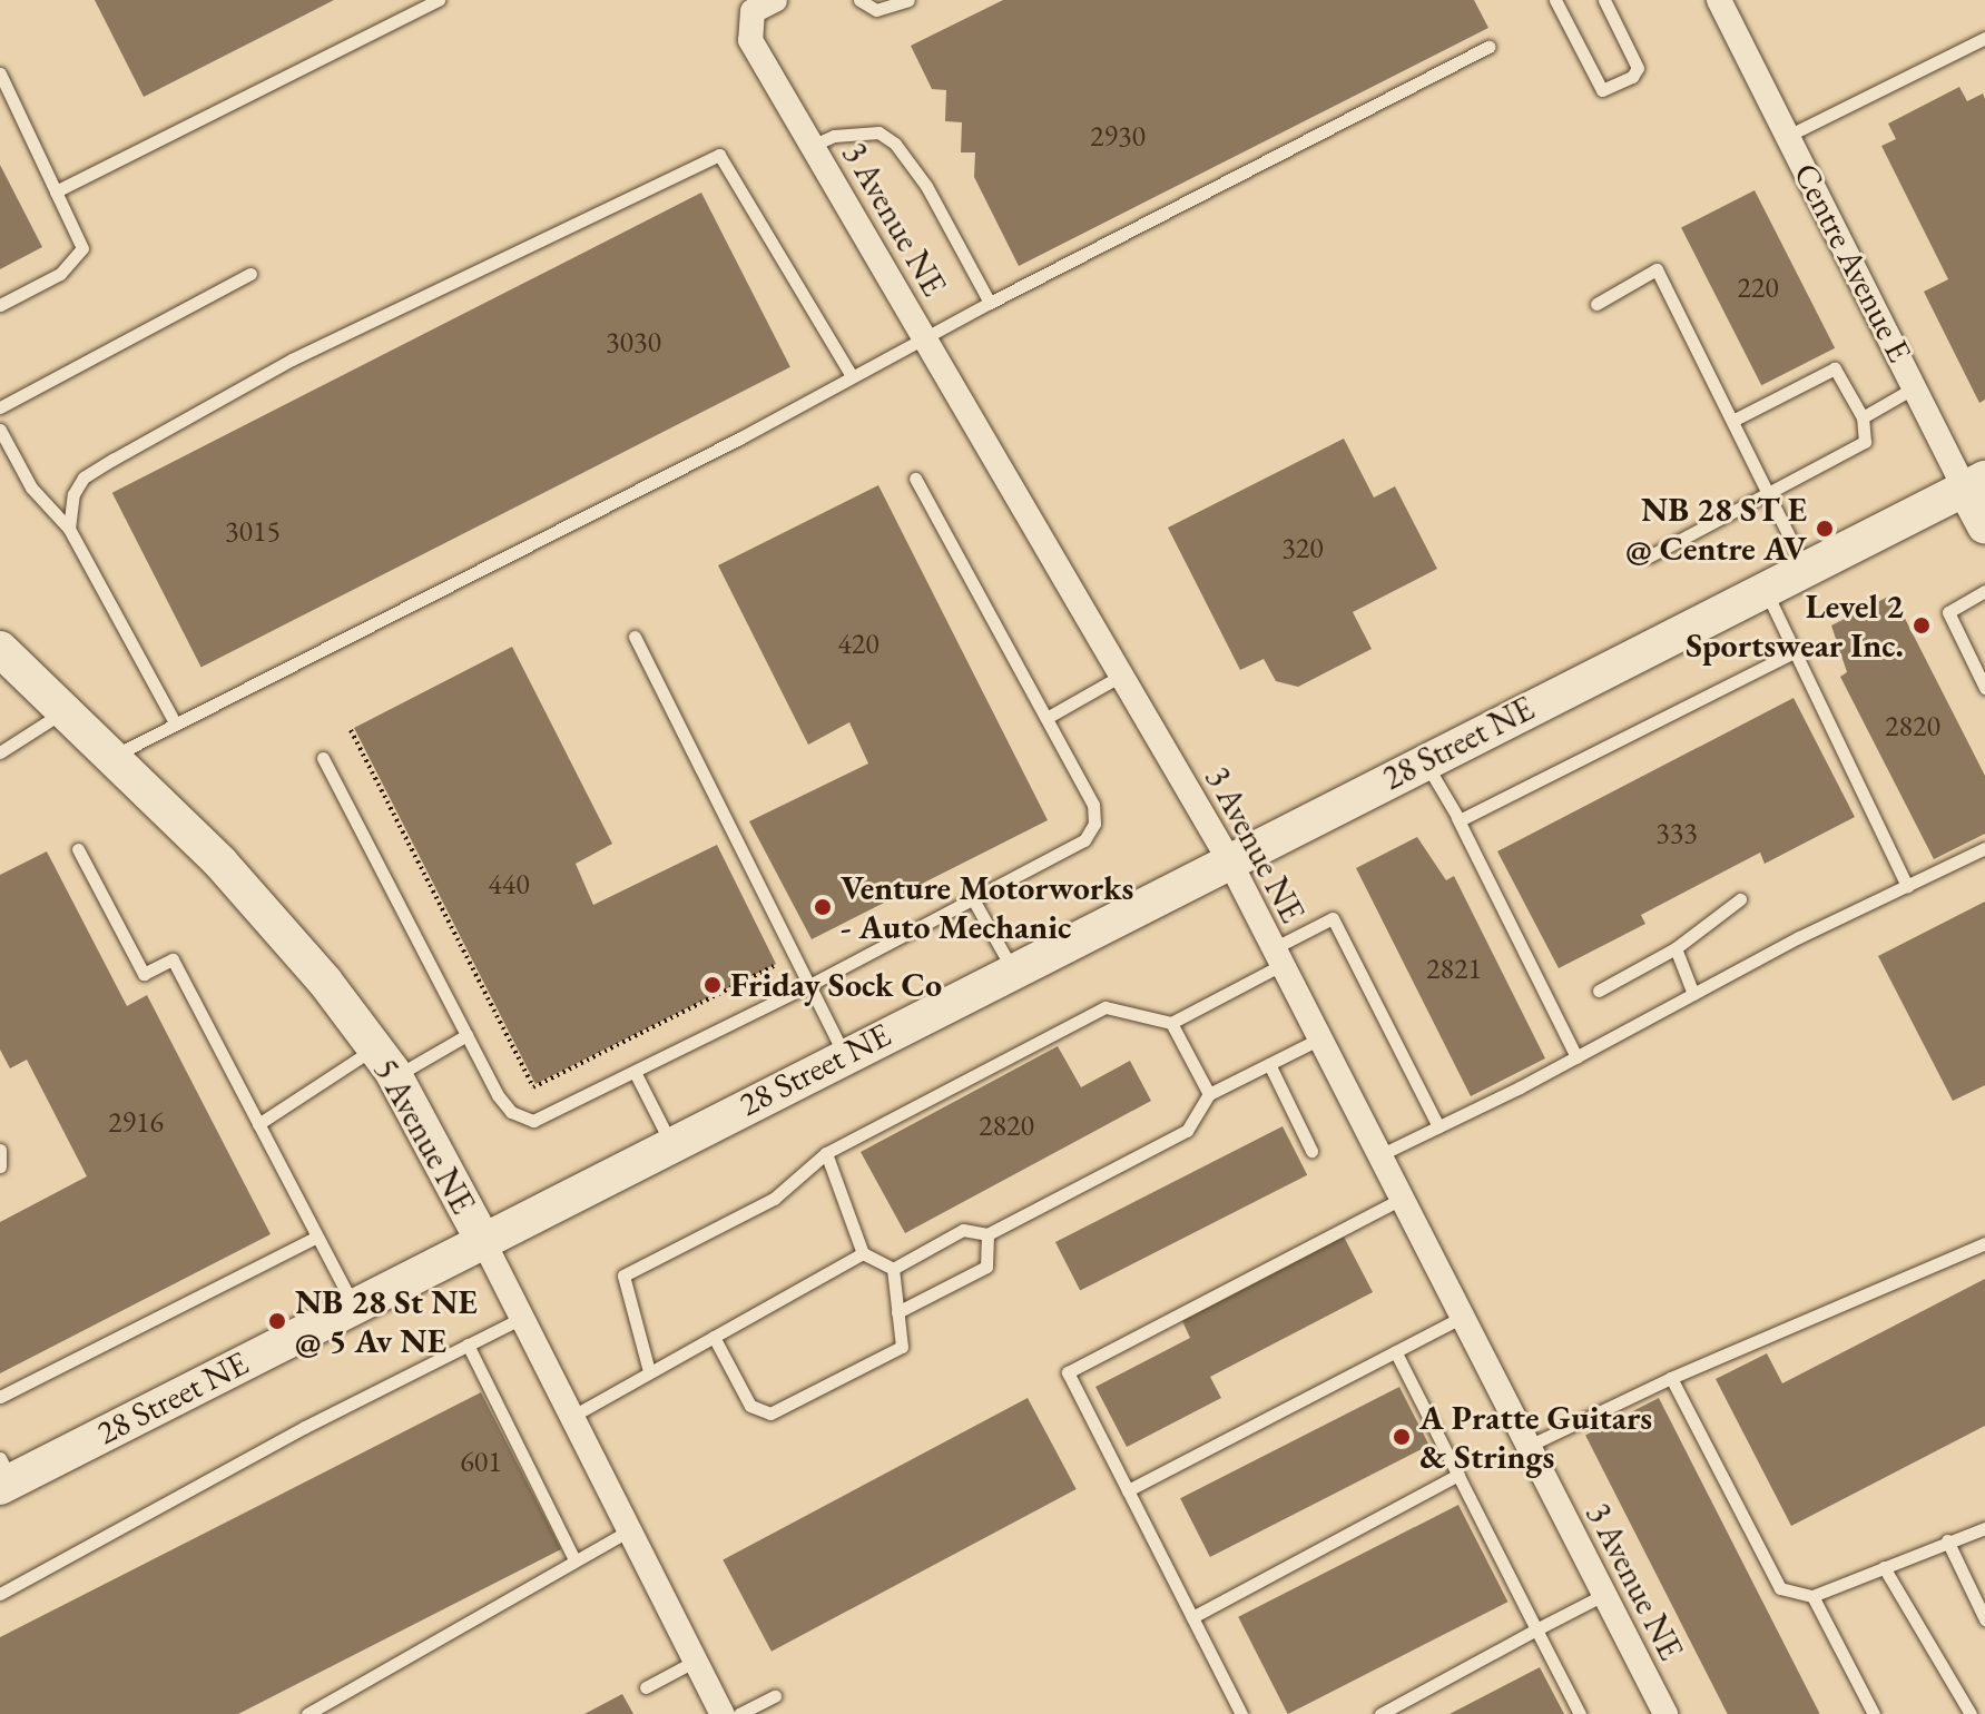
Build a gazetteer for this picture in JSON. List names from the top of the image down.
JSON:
{
  "streets": {
    "street": [
      "3 Avenue NE",
      "Centre Avenue E",
      "28 Street NE",
      "5 Avenue NE"
    ]
  },
  "crossings": [
    ["3 Avenue NE", "28 Street NE"],
    ["Centre Avenue E", "28 Street NE"],
    ["28 Street NE", "5 Avenue NE"]
  ],
  "places": [
    "NB 28 ST E @ Centre AV",
    "Level 2 Sportswear Inc.",
    "Venture Motorworks - Auto Mechanic",
    "Friday Sock Co",
    "NB 28 St NE @ 5 Av NE",
    "A Pratte Guitars & Strings"
  ],
  "house_numbers": [
    "2930",
    "220",
    "3030",
    "3015",
    "320",
    "420",
    "2820",
    "333",
    "440",
    "2821",
    "2916",
    "2820",
    "601"
  ]
}
